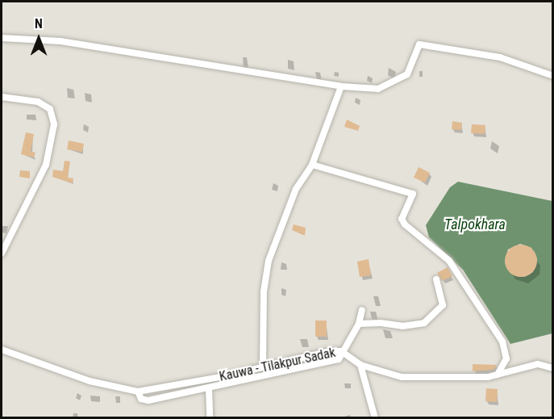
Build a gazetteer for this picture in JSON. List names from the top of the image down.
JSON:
{
  "streets": {
    "street": ["Kauwa - Tilakpur Sadak"]
  },
  "water": ["Talpokhara"],
  "north": "top"
}
